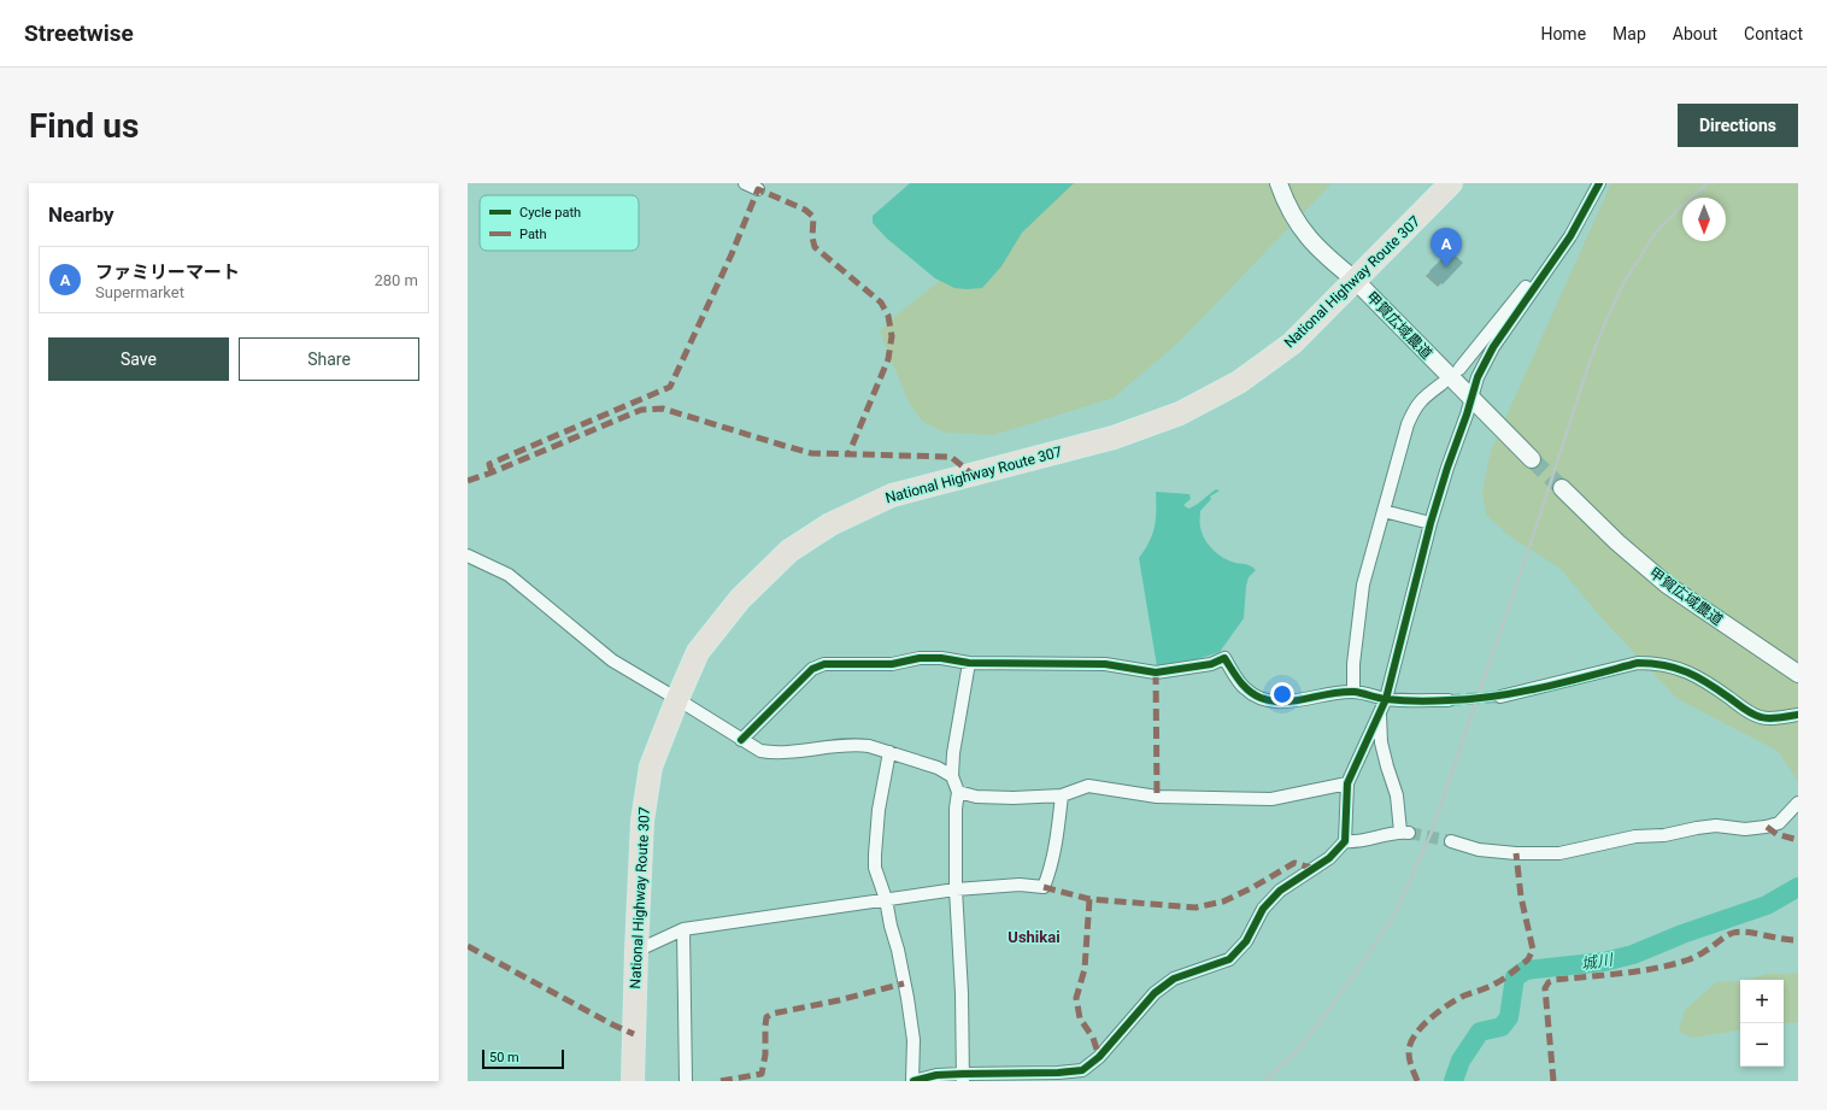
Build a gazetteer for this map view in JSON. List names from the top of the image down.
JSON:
{
  "streets": {
    "highway": ["National Highway Route 307"],
    "street": ["甲賀広域農道"]
  },
  "crossings": [
    ["National Highway Route 307", "甲賀広域農道"]
  ],
  "districts": ["Ushikai"],
  "water": ["城川"],
  "legend": ["Cycle path", "Path"],
  "scale_bar": "50 m",
  "north": "bottom",
  "page": {
    "header": "Streetwise",
    "nav": [
      "Home",
      "Map",
      "About",
      "Contact"
    ],
    "buttons": [
      "Directions",
      ["Save", "Share"]
    ],
    "title": "Find us",
    "heading": "Nearby",
    "pins": "A",
    "list": [
      {
        "mark": "A",
        "name": "ファミリーマート",
        "note": "Supermarket",
        "value": "280 m"
      }
    ],
    "map_buttons": ["+", "−"],
    "scale": "50 m"
  }
}
